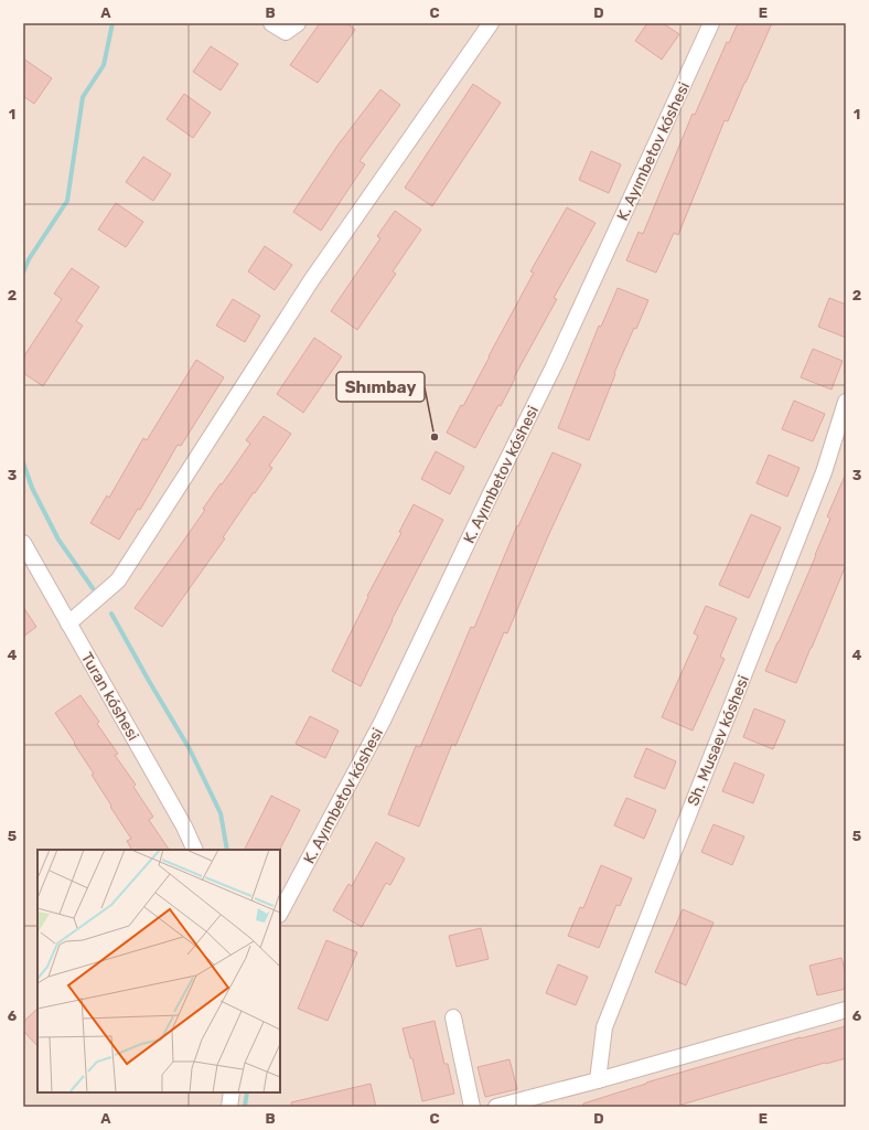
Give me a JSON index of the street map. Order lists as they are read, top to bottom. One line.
{"streets":{"street":["K. Ayımbetov kóshesi","Turan kóshesi","Sh. Musaev kóshesi"]},"places":["Shımbay"],"grid":{"columns":["A","B","C","D","E"],"rows":["1","2","3","4","5","6"]}}
